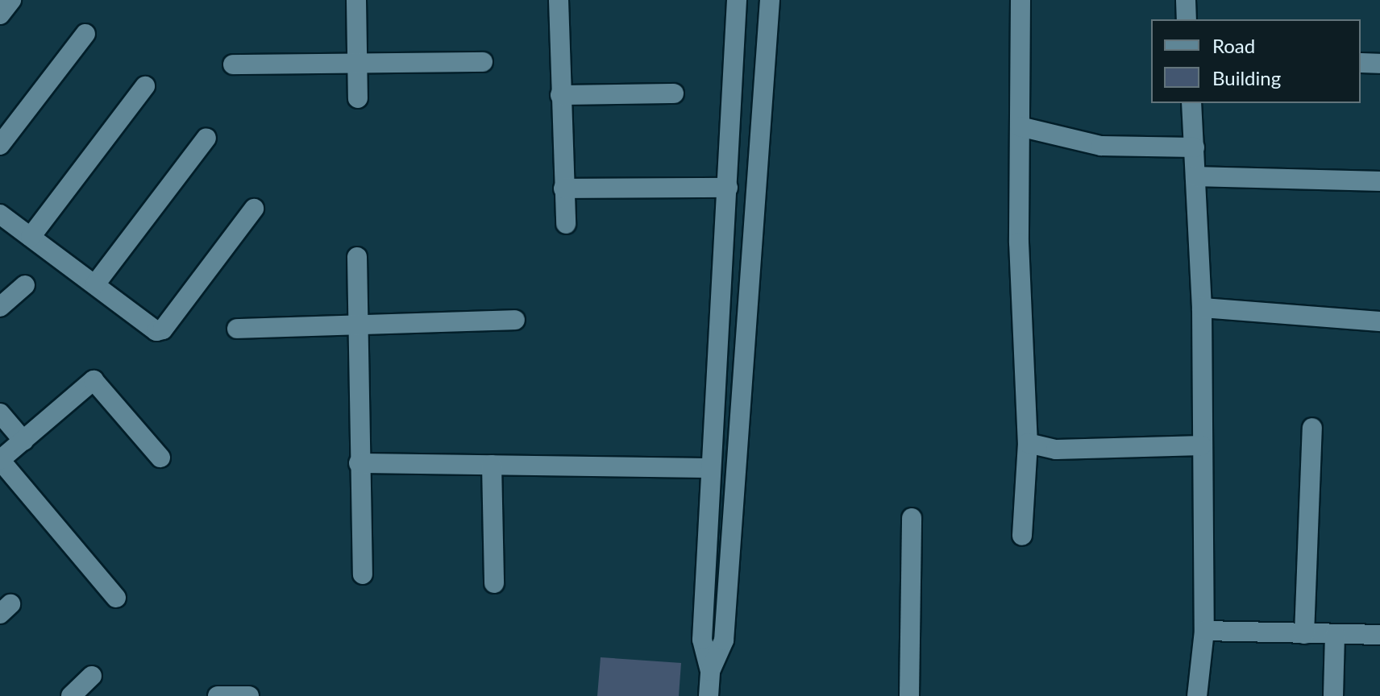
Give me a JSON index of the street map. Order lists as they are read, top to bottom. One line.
{"legend":["Road","Building"]}
